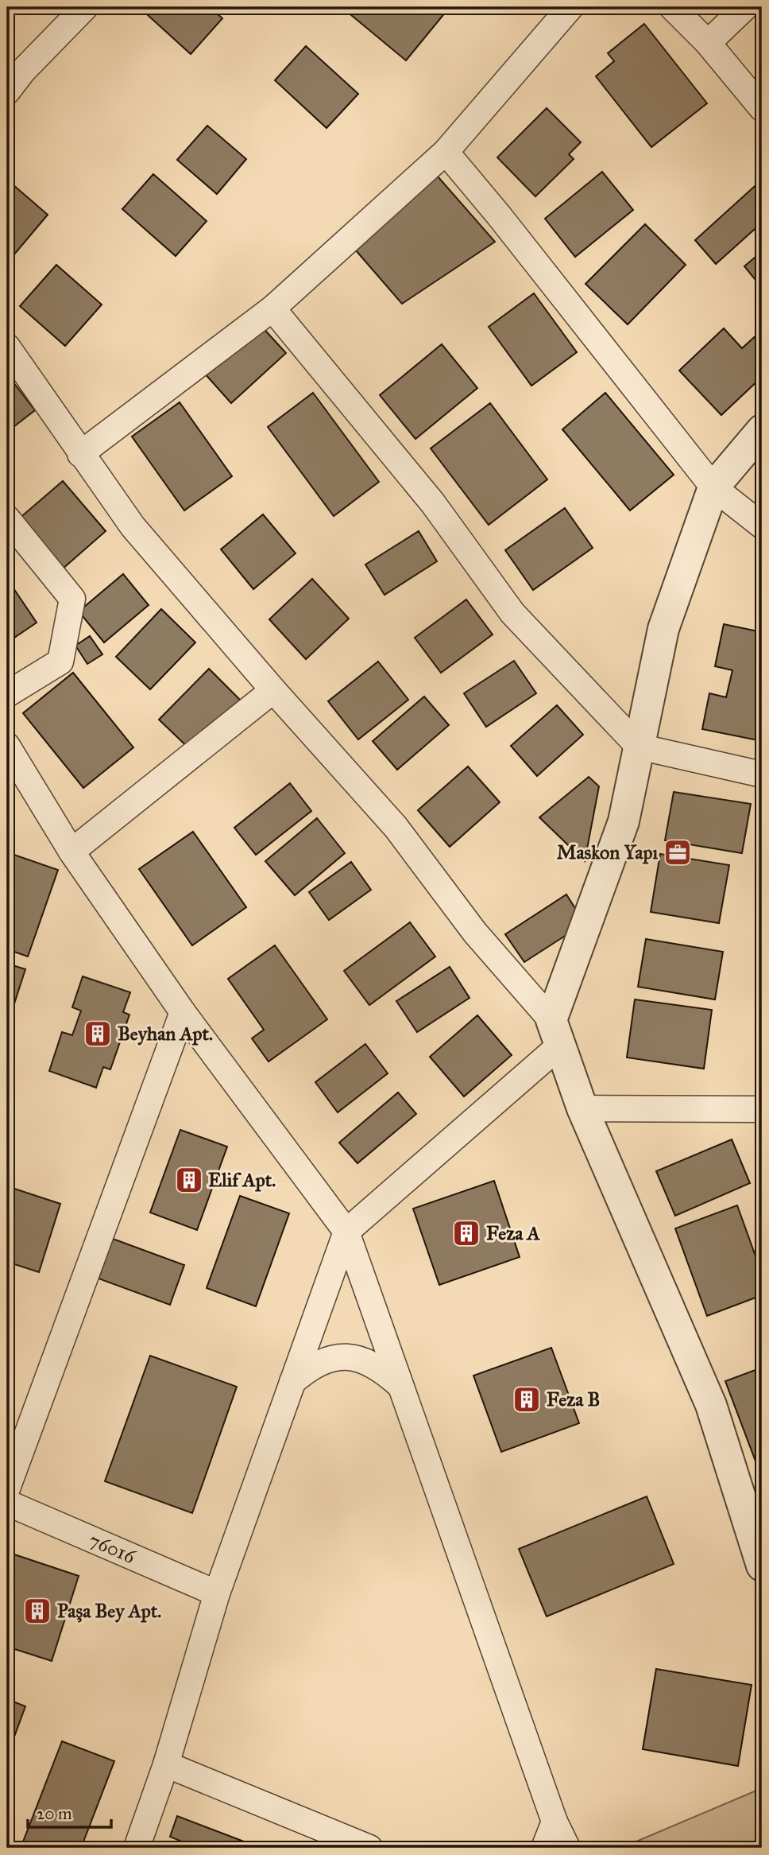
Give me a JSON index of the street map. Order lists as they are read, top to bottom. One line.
{"streets":{"street":["76016"]},"places":{"office":["Maskon Yapı"],"building":["Beyhan Apt.","Elif Apt.","Feza A","Feza B","Paşa Bey Apt."]},"scale_bar":"20 m"}
